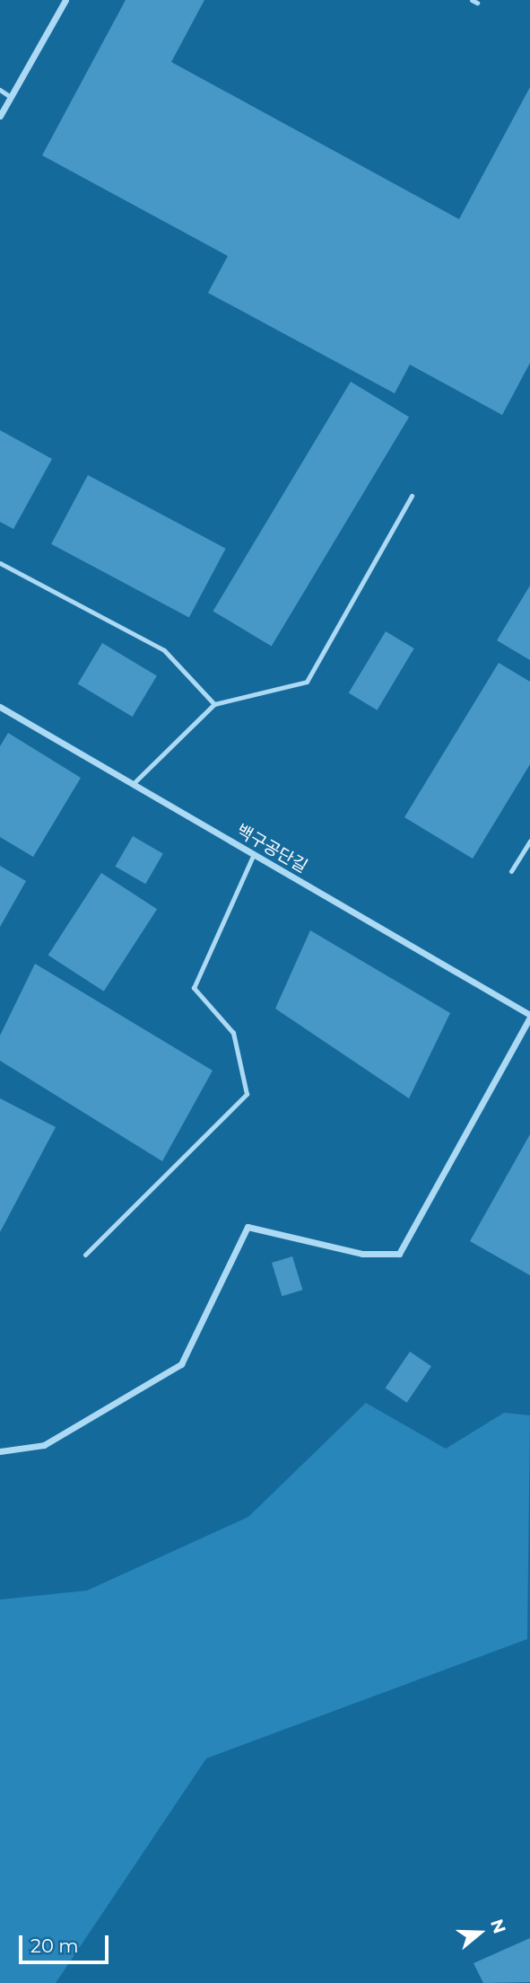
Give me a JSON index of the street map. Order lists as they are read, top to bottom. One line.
{"streets":{"street":["백구공단길"]},"scale_bar":"20 m","north":"right"}
